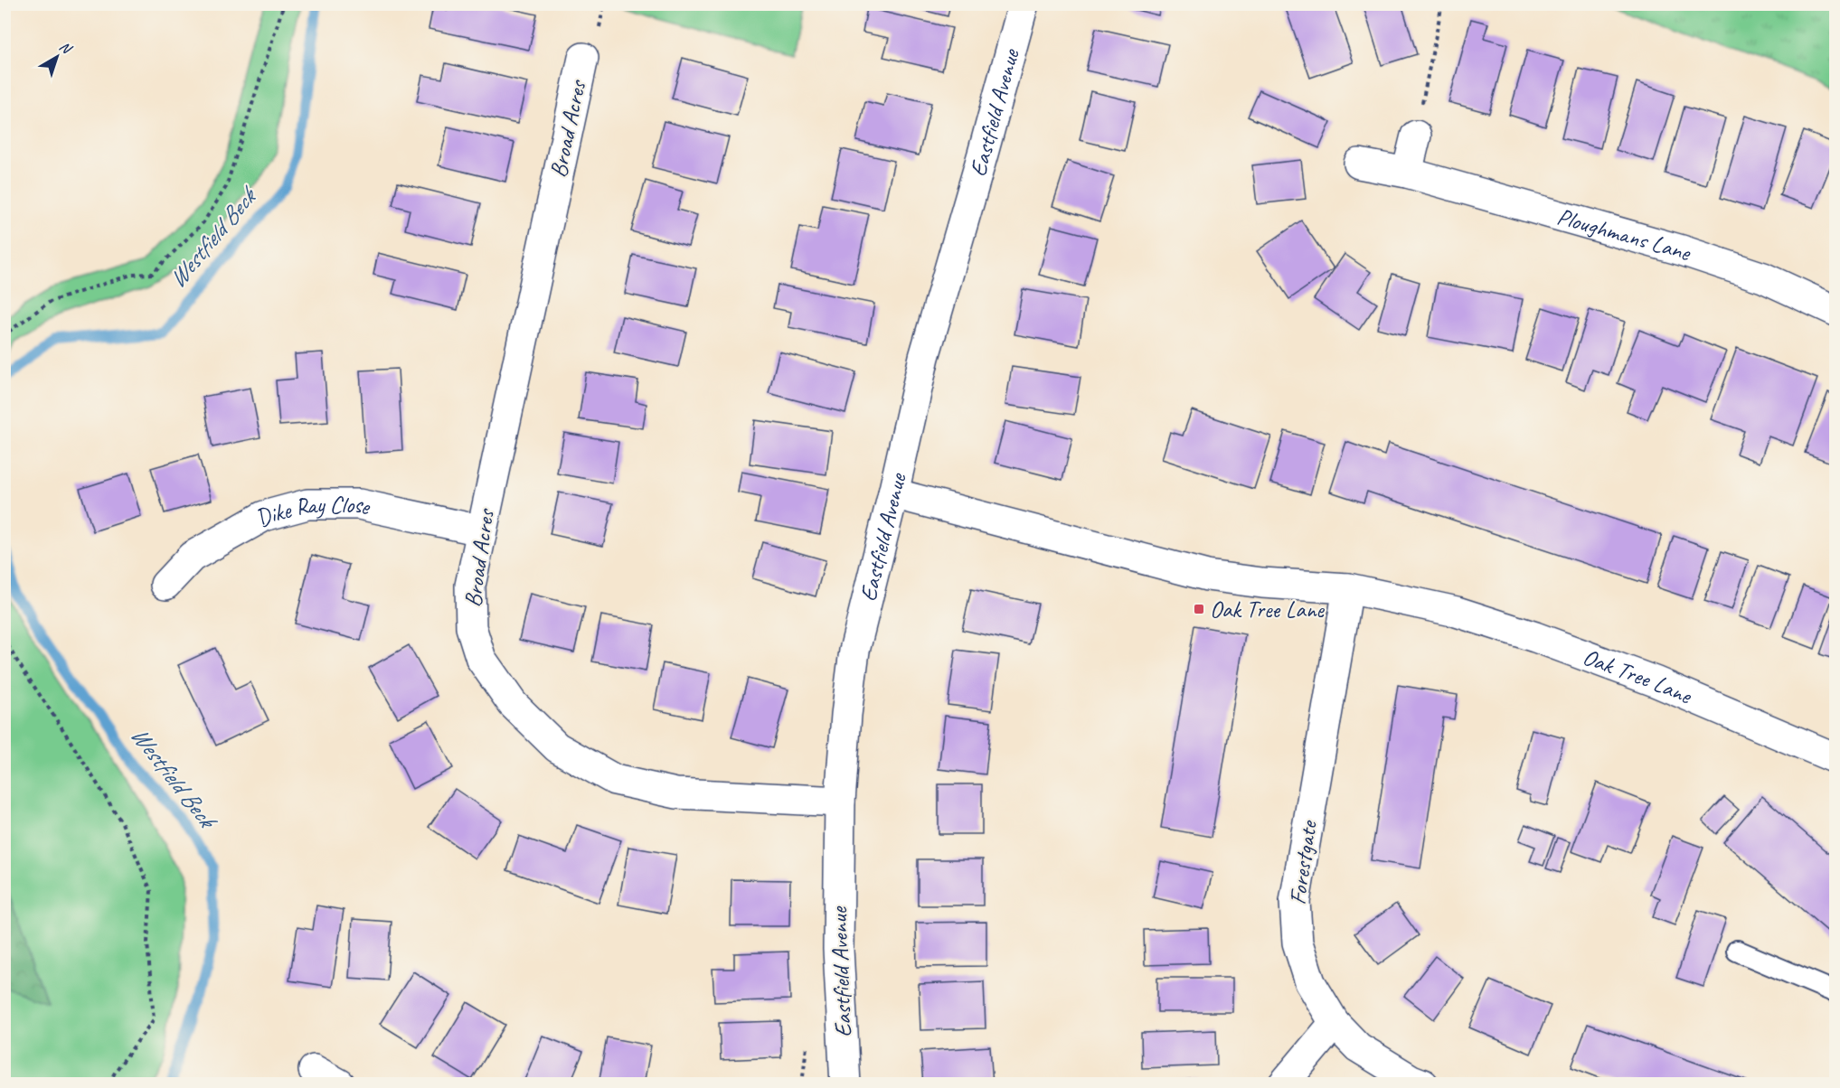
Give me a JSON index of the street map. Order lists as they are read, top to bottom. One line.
{"streets":{"street":["Eastfield Avenue","Broad Acres","Ploughmans Lane","Dike Ray Close","Oak Tree Lane","Forestgate"]},"crossings":[["Eastfield Avenue","Broad Acres"],["Eastfield Avenue","Oak Tree Lane"],["Broad Acres","Dike Ray Close"],["Oak Tree Lane","Forestgate"]],"water":["Westfield Beck"],"places":{"transit":["Oak Tree Lane"]},"north":"top right"}
